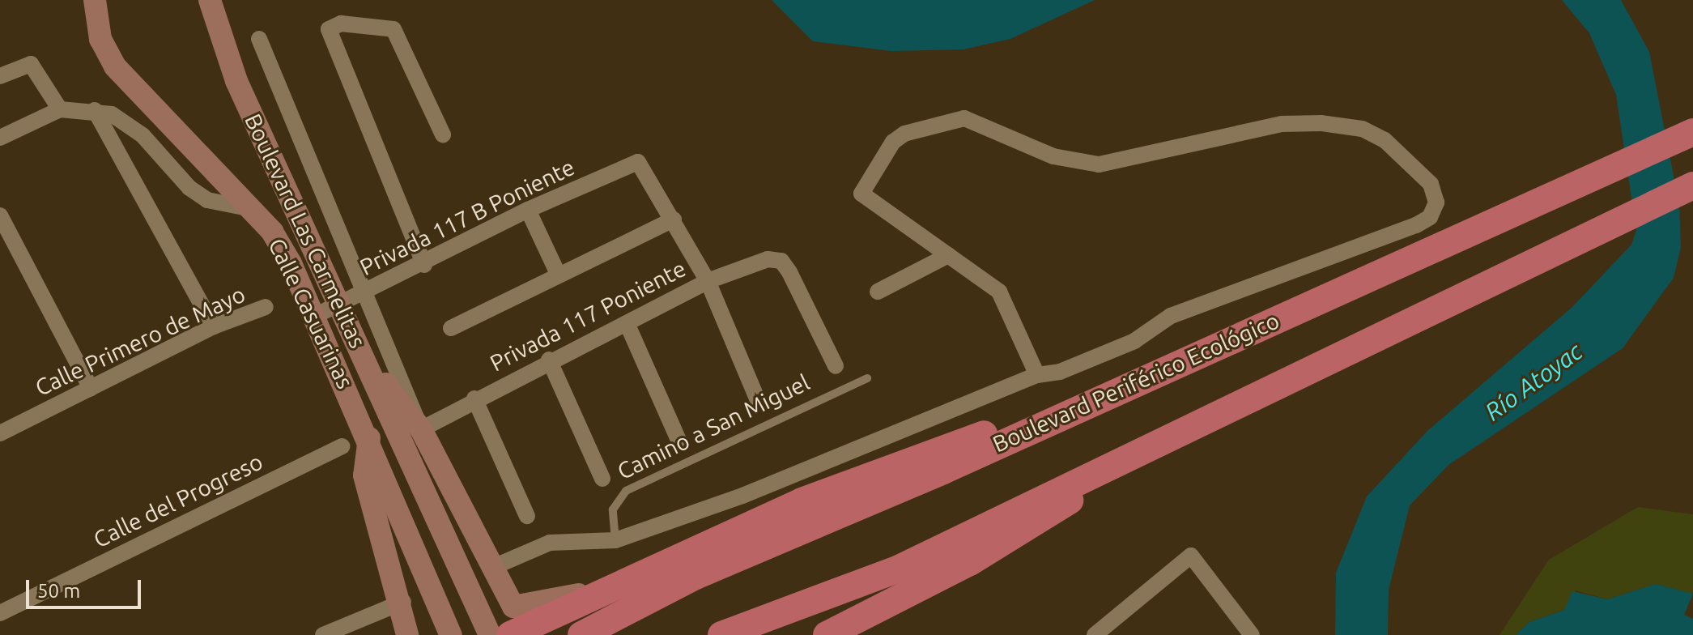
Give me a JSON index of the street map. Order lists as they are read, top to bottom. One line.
{"streets":{"highway":["Boulevard Periférico Ecológico"],"main road":["Boulevard Las Carmelitas","Calle Casuarinas"],"street":["Privada 117 B Poniente","Privada 117 Poniente","Calle Primero de Mayo","Calle del Progreso"],"lane":["Camino a San Miguel"]},"crossings":[["Privada 117 B Poniente","Boulevard Las Carmelitas"],["Privada 117 B Poniente","Calle Casuarinas"]],"water":["Río Atoyac"],"scale_bar":"50 m"}
